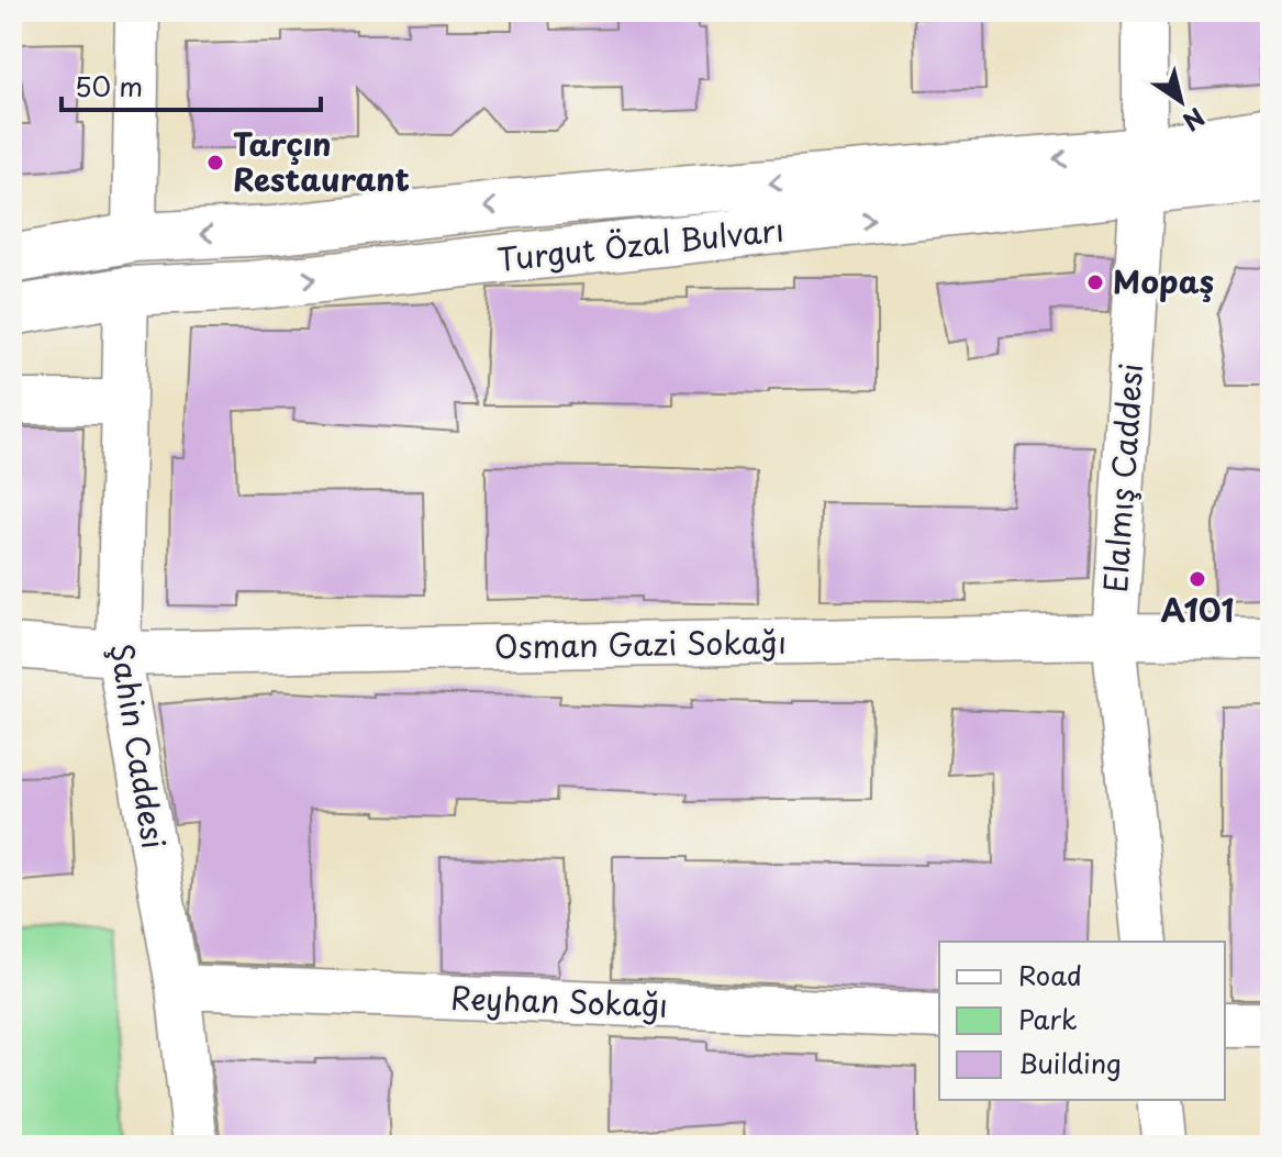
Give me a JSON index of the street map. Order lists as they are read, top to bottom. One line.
{"streets":{"main road":["Turgut Özal Bulvarı"],"street":["Elalmış Caddesi","Osman Gazi Sokağı","Şahin Caddesi","Reyhan Sokağı"]},"crossings":[["Turgut Özal Bulvarı","Elalmış Caddesi"],["Turgut Özal Bulvarı","Şahin Caddesi"],["Elalmış Caddesi","Osman Gazi Sokağı"],["Osman Gazi Sokağı","Şahin Caddesi"],["Şahin Caddesi","Reyhan Sokağı"]],"places":["Tarçın Restaurant","Mopaş","A101"],"legend":["Road","Park","Building"],"scale_bar":"50 m","north":"bottom right"}
